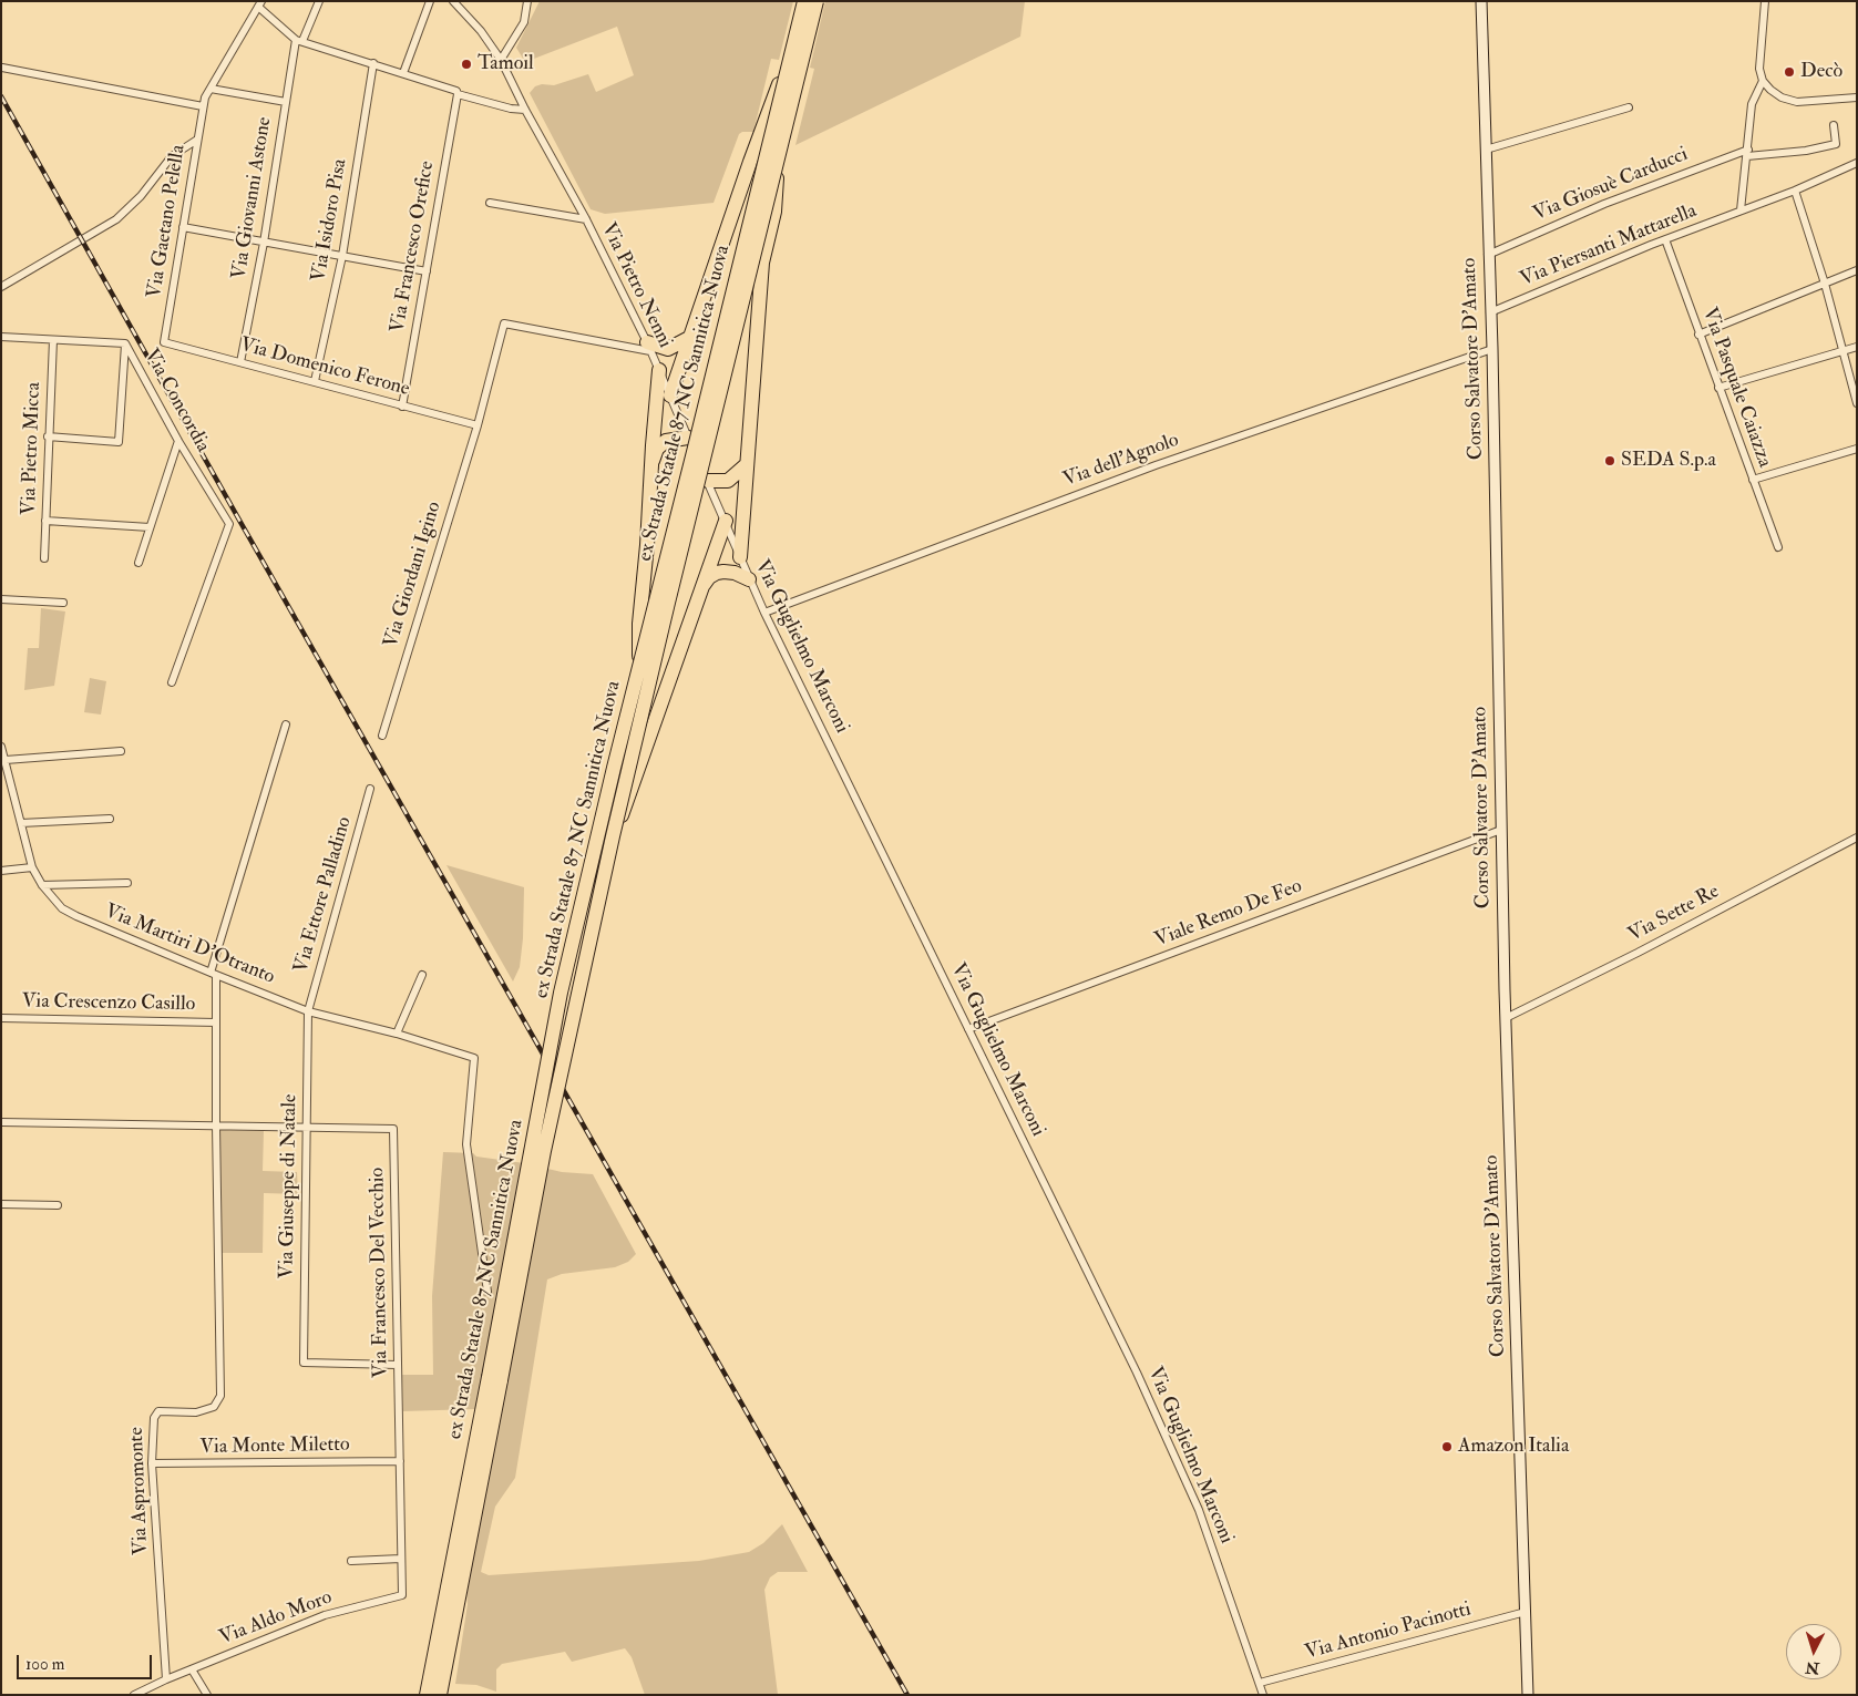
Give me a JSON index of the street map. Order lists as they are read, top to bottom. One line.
{"streets":{"highway":["ex Strada Statale 87 NC Sannitica Nuova"],"street":["Via Giosuè Carducci","Via Giovanni Astone","Via Isidoro Pisa","Via Gaetano Pelella","Via Piersanti Mattarella","Via Francesco Orefice","Via Pietro Nenni","Corso Salvatore D'Amato","Via Domenico Ferone","Via Pasquale Caiazza","Via Concordia","Via Pietro Micca","Via dell'Agnolo","Via Giordani Igino","Via Guglielmo Marconi","Via Ettore Palladino","Viale Remo De Feo","Via Sette Re","Via Martiri D'Otranto","Via Crescenzo Casillo","Via Giuseppe di Natale","Via Francesco Del Vecchio","Via Monte Miletto","Via Aspromonte","Via Aldo Moro","Via Antonio Pacinotti"]},"crossings":[["Via Giosuè Carducci","Corso Salvatore D'Amato"],["Via Giovanni Astone","Via Domenico Ferone"],["Via Isidoro Pisa","Via Domenico Ferone"],["Via Gaetano Pelella","Via Domenico Ferone"],["Via Piersanti Mattarella","Corso Salvatore D'Amato"],["Via Piersanti Mattarella","Via Pasquale Caiazza"],["Via Francesco Orefice","Via Domenico Ferone"],["Via Pietro Nenni","Via Giordani Igino"],["Via Pietro Nenni","Via Guglielmo Marconi"],["Corso Salvatore D'Amato","Via dell'Agnolo"],["Corso Salvatore D'Amato","Viale Remo De Feo"],["Corso Salvatore D'Amato","Via Sette Re"],["Corso Salvatore D'Amato","Via Antonio Pacinotti"],["Via Domenico Ferone","Via Giordani Igino"],["Via Concordia","Via Pietro Micca"],["Via dell'Agnolo","Via Guglielmo Marconi"],["Via Guglielmo Marconi","Viale Remo De Feo"],["Via Guglielmo Marconi","Via Antonio Pacinotti"],["Via Ettore Palladino","Via Martiri D'Otranto"],["Via Ettore Palladino","Via Giuseppe di Natale"],["Via Martiri D'Otranto","Via Giuseppe di Natale"],["Via Giuseppe di Natale","Via Francesco Del Vecchio"],["Via Francesco Del Vecchio","Via Monte Miletto"],["Via Francesco Del Vecchio","Via Aspromonte"],["Via Francesco Del Vecchio","Via Aldo Moro"],["Via Monte Miletto","Via Aspromonte"],["Via Aspromonte","Via Aldo Moro"]],"places":["Tamoil","Decò","SEDA S.p.a","Amazon Italia"],"scale_bar":"100 m","north":"bottom"}
